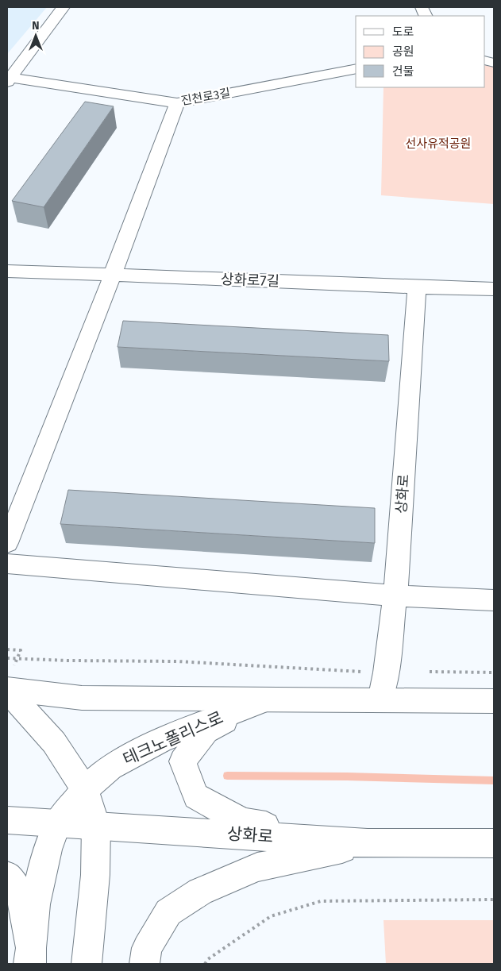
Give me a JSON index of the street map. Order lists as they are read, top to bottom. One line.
{"streets":{"main road":["진천로3길","상화로7길","상화로","테크노폴리스로"]},"crossings":[["상화로7길","상화로"],["상화로","테크노폴리스로"]],"parks":["선사유적공원"],"legend":["도로","공원","건물"],"north":"top"}
